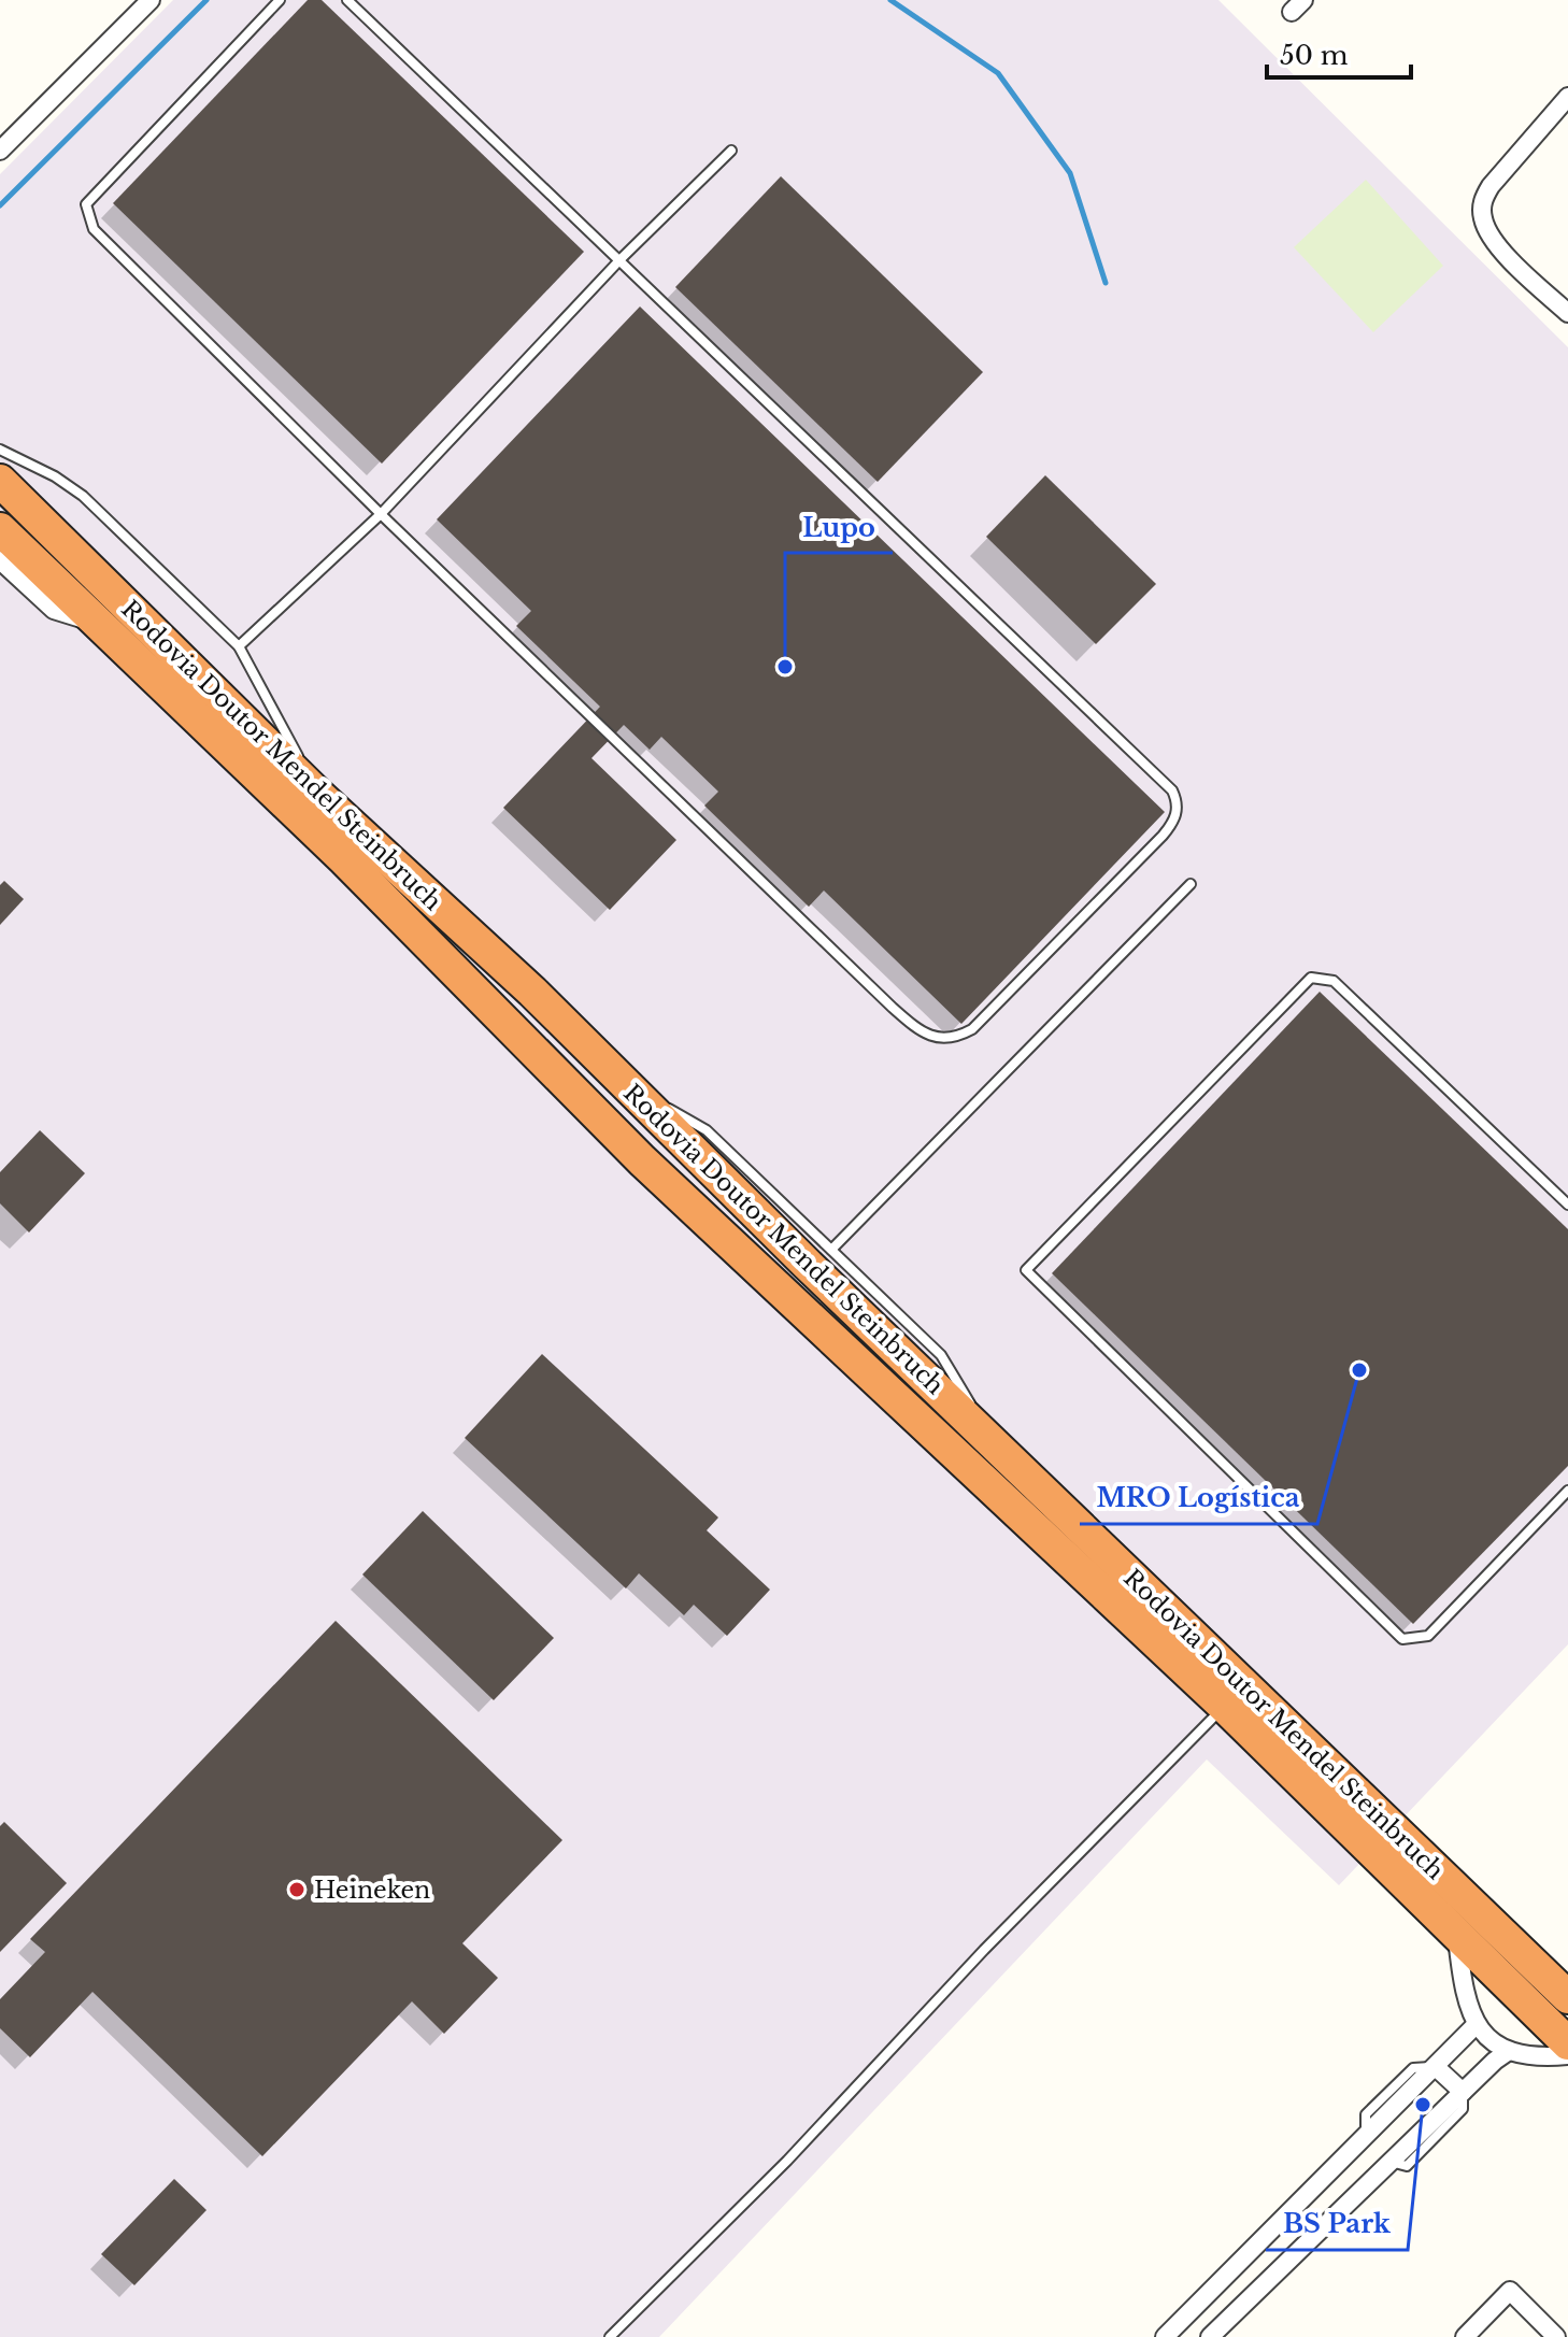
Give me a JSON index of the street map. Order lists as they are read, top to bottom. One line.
{"streets":{"highway":["Rodovia Doutor Mendel Steinbruch"]},"places":["Lupo","MRO Logística","Heineken","BS Park"],"scale_bar":"50 m"}
